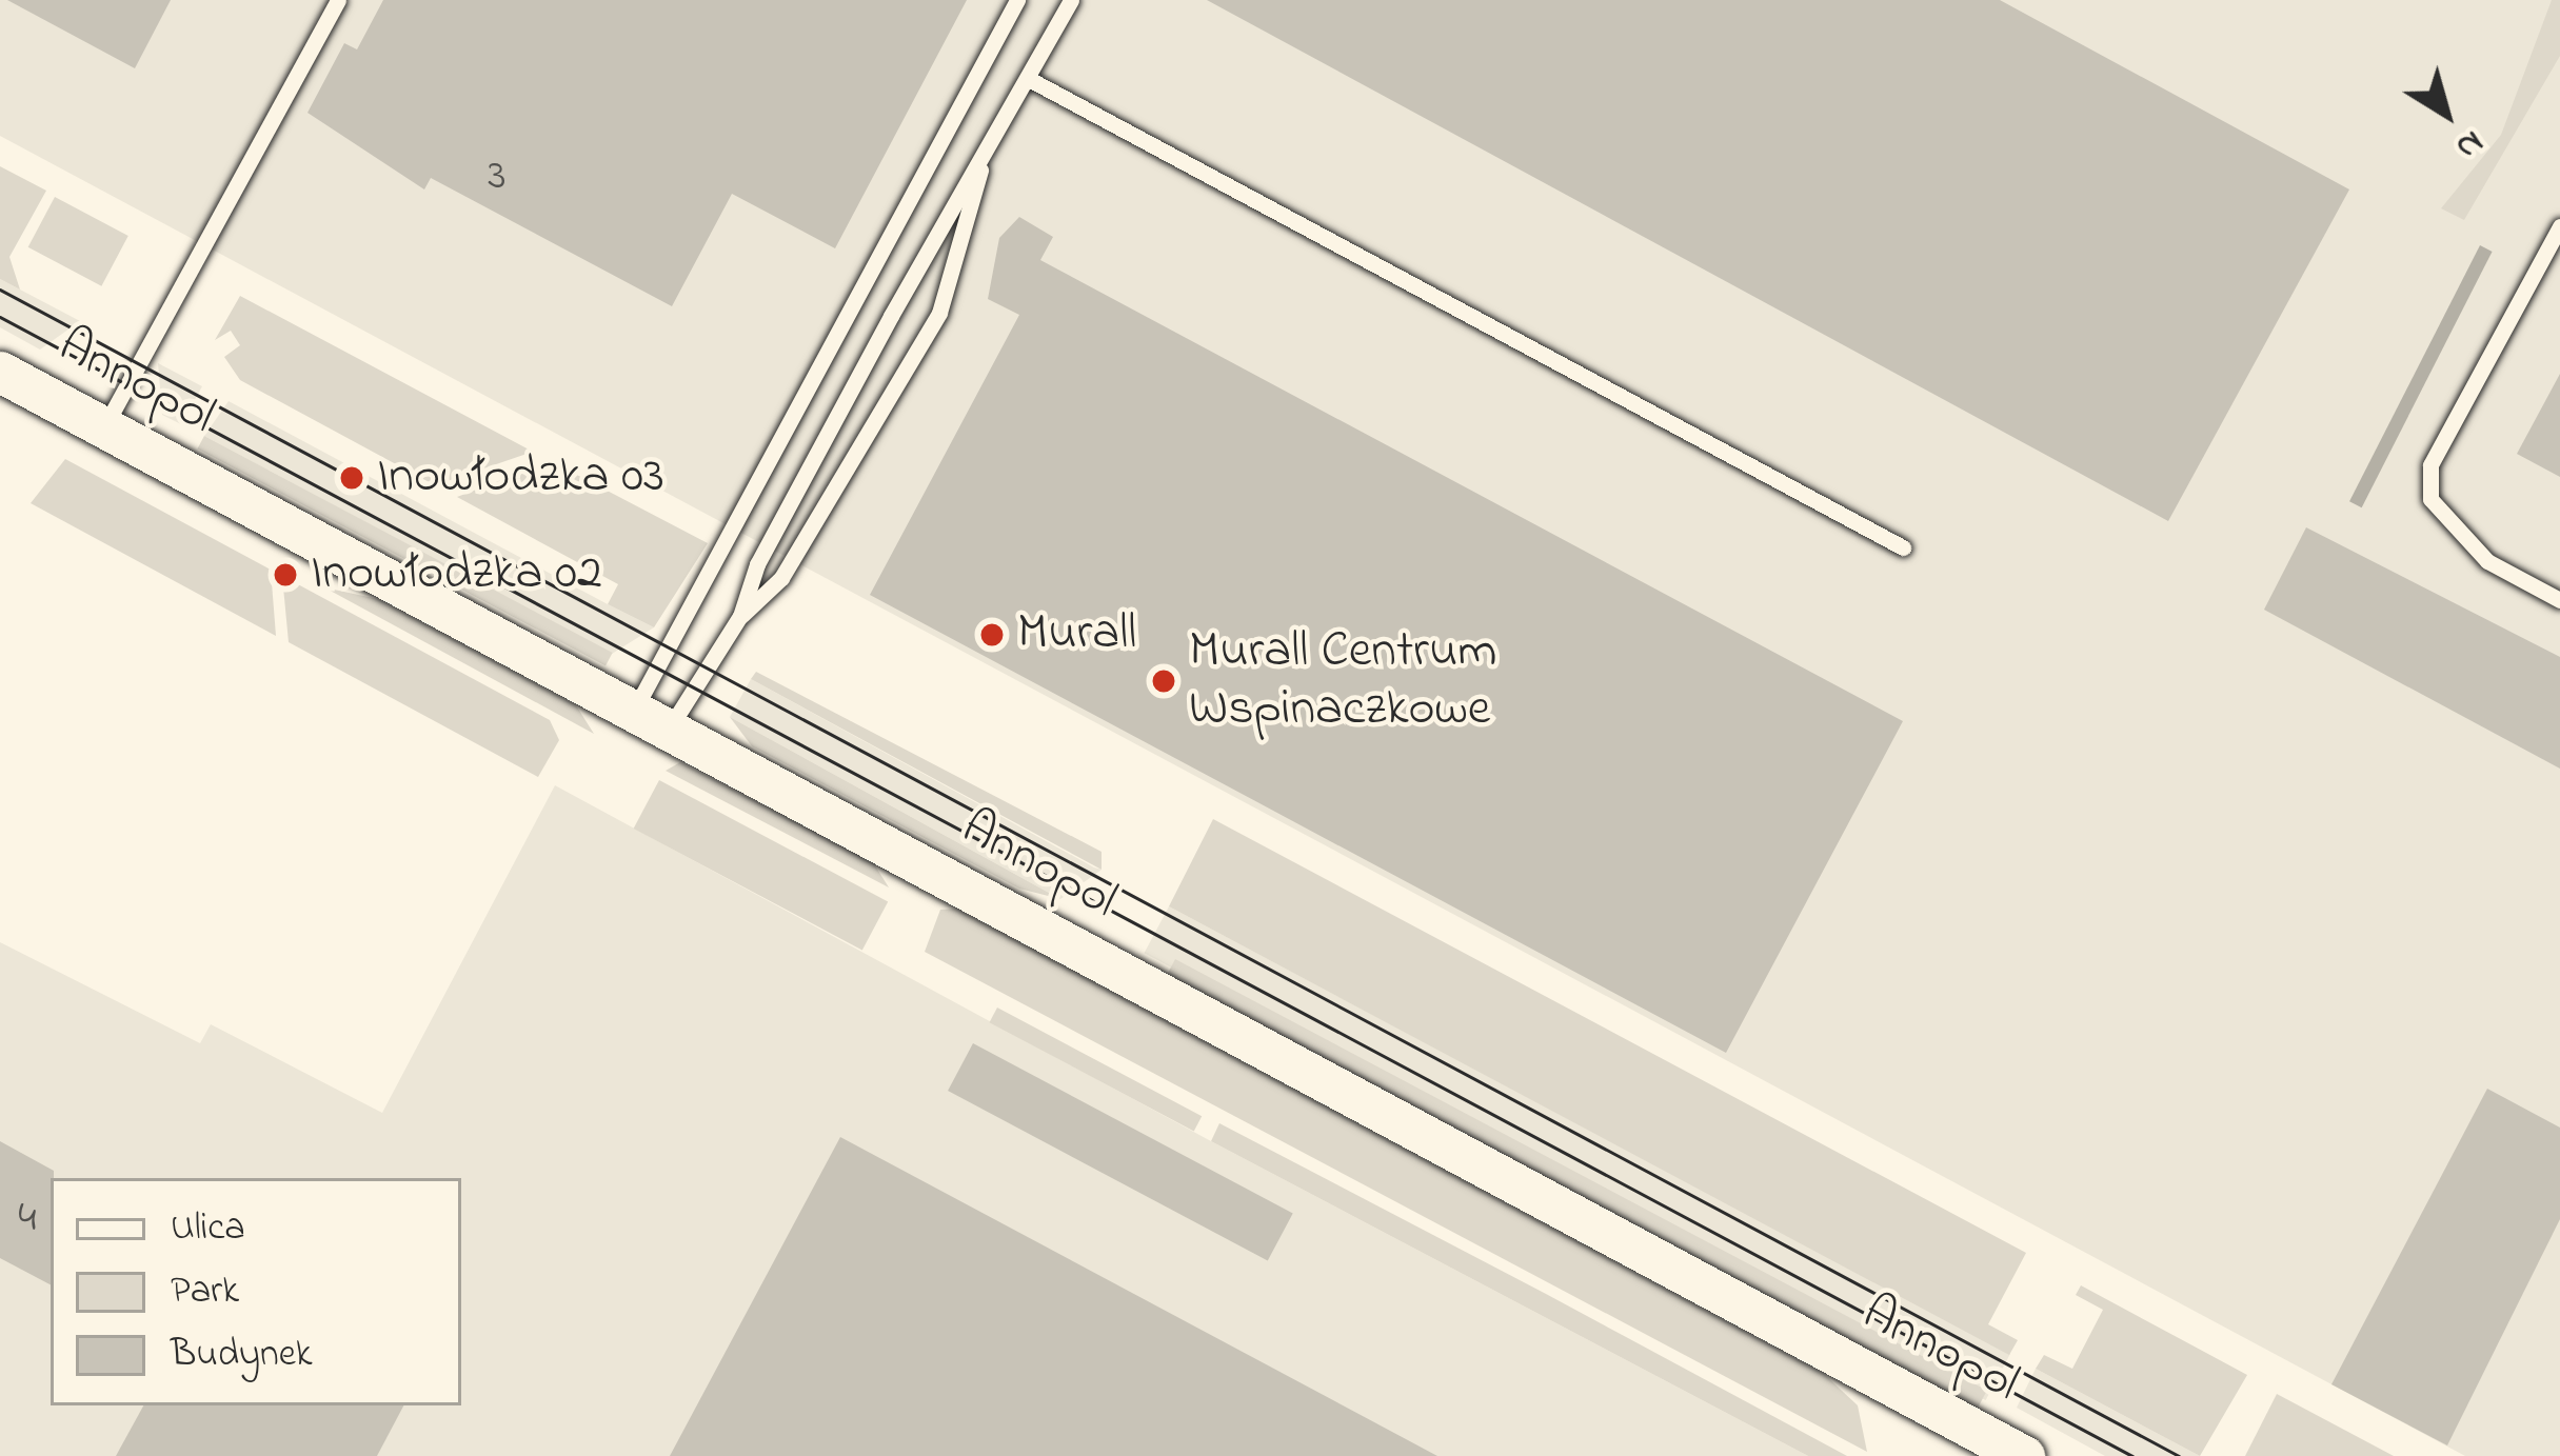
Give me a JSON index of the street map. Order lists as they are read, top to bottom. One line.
{"streets":{"street":["Annopol"]},"places":["Inowłodzka 03","Inowłodzka 02","Murall","Murall Centrum Wspinaczkowe"],"house_numbers":["3","4"],"legend":["Ulica","Park","Budynek"],"north":"bottom right"}
